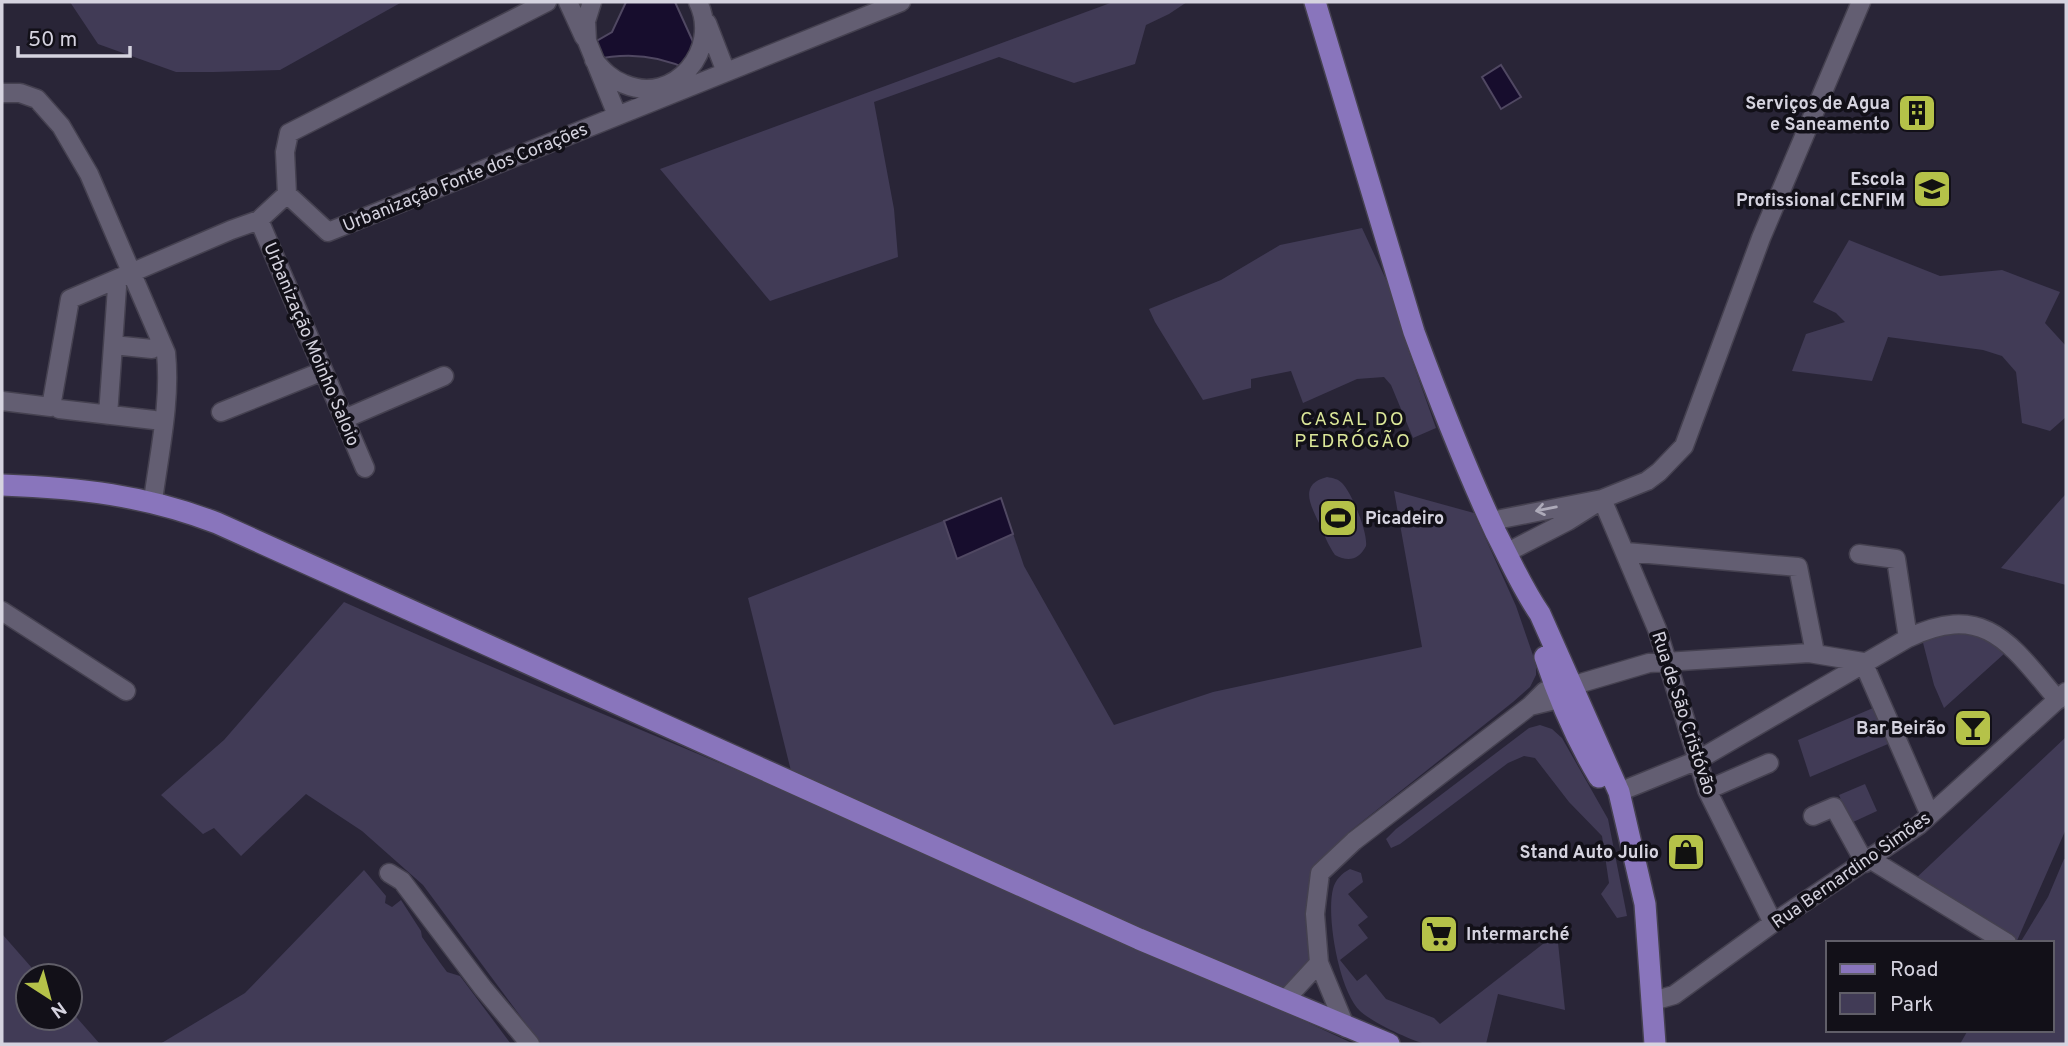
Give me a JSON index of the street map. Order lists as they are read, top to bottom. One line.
{"streets":{"street":["Urbanização Fonte dos Corações","Urbanização Moinho Saloio","Rua de São Cristóvão","Rua Bernardino Simões"]},"crossings":[["Urbanização Fonte dos Corações","Urbanização Moinho Saloio"],["Rua de São Cristóvão","Rua Bernardino Simões"]],"districts":["CASAL DO PEDRÓGÃO"],"places":{"building":["Serviços de Agua e Saneamento"],"school or university":["Escola Profissional CENFIM"],"sports":["Picadeiro"],"bar":["Bar Beirão"],"shop":["Stand Auto Julio"],"supermarket":["Intermarché"]},"legend":["Road","Park"],"scale_bar":"50 m","north":"bottom right"}
